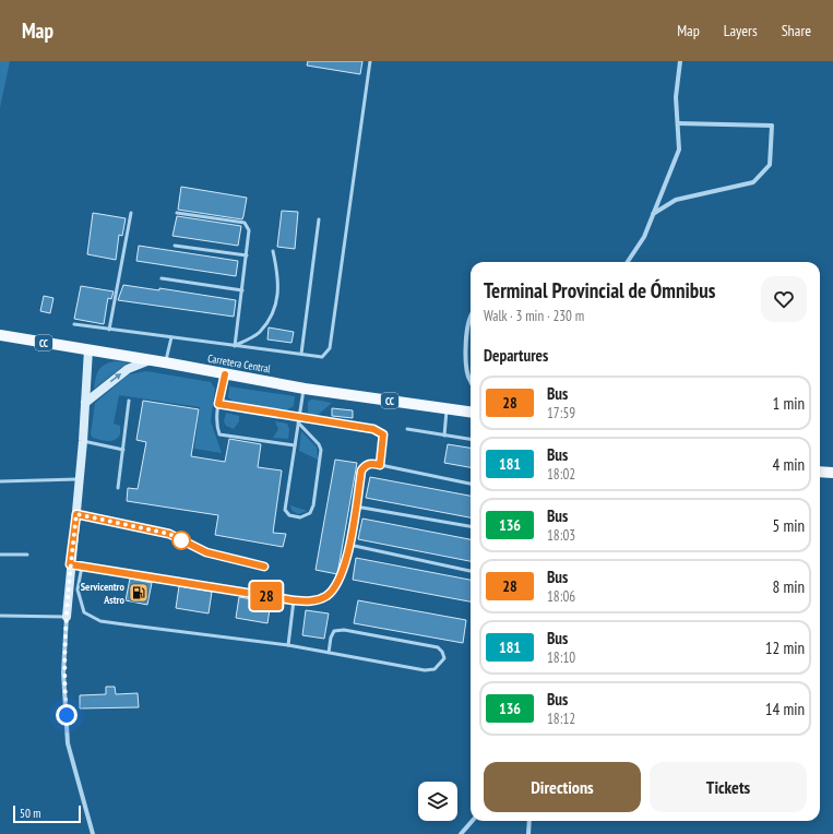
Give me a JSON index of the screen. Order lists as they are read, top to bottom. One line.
{"streets":{"main road":["CC","Carretera Central"]},"places":{"fuel station":["Servicentro Astro"]},"lines":["bus line 28"],"scale_bar":"50 m","page":{"header":"Map","nav":["Map","Layers","Share"],"on_map":"28","heading":[["Terminal Provincial de Ómnibus","Walk · 3 min · 230 m"],"Departures"],"list":[{"mark":"28","name":"Bus","note":"17:59","value":"1 min"},{"mark":"181","name":"Bus","note":"18:02","value":"4 min"},{"mark":"136","name":"Bus","note":"18:03","value":"5 min"},{"mark":"28","name":"Bus","note":"18:06","value":"8 min"},{"mark":"181","name":"Bus","note":"18:10","value":"12 min"},{"mark":"136","name":"Bus","note":"18:12","value":"14 min"}],"buttons":["Directions","Tickets"],"scale":"50 m"}}
